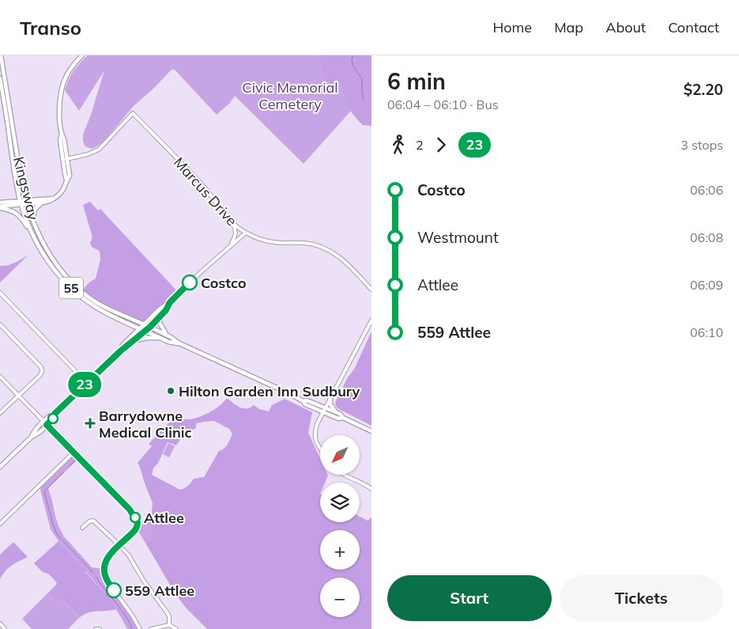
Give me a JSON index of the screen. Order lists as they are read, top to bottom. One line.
{"streets":{"main road":["Kingsway","55"],"street":["Marcus Drive"]},"parks":["Civic Memorial Cemetery"],"places":{"other":["Costco","Hilton Garden Inn Sudbury","Attlee","559 Attlee"],"health":["Barrydowne Medical Clinic"]},"lines":["bus line 23"],"north":"bottom left","page":{"header":"Transo","nav":["Home","Map","About","Contact"],"on_map":"23","heading":["6 min","06:04 – 06:10 · Bus","$2.20"],"legs":["2","23","3 stops"],"list":[{"name":"Costco","value":"06:06"},{"name":"Westmount","value":"06:08"},{"name":"Attlee","value":"06:09"},{"name":"559 Attlee","value":"06:10"}],"map_buttons":["+","−"],"buttons":["Start","Tickets"]}}
